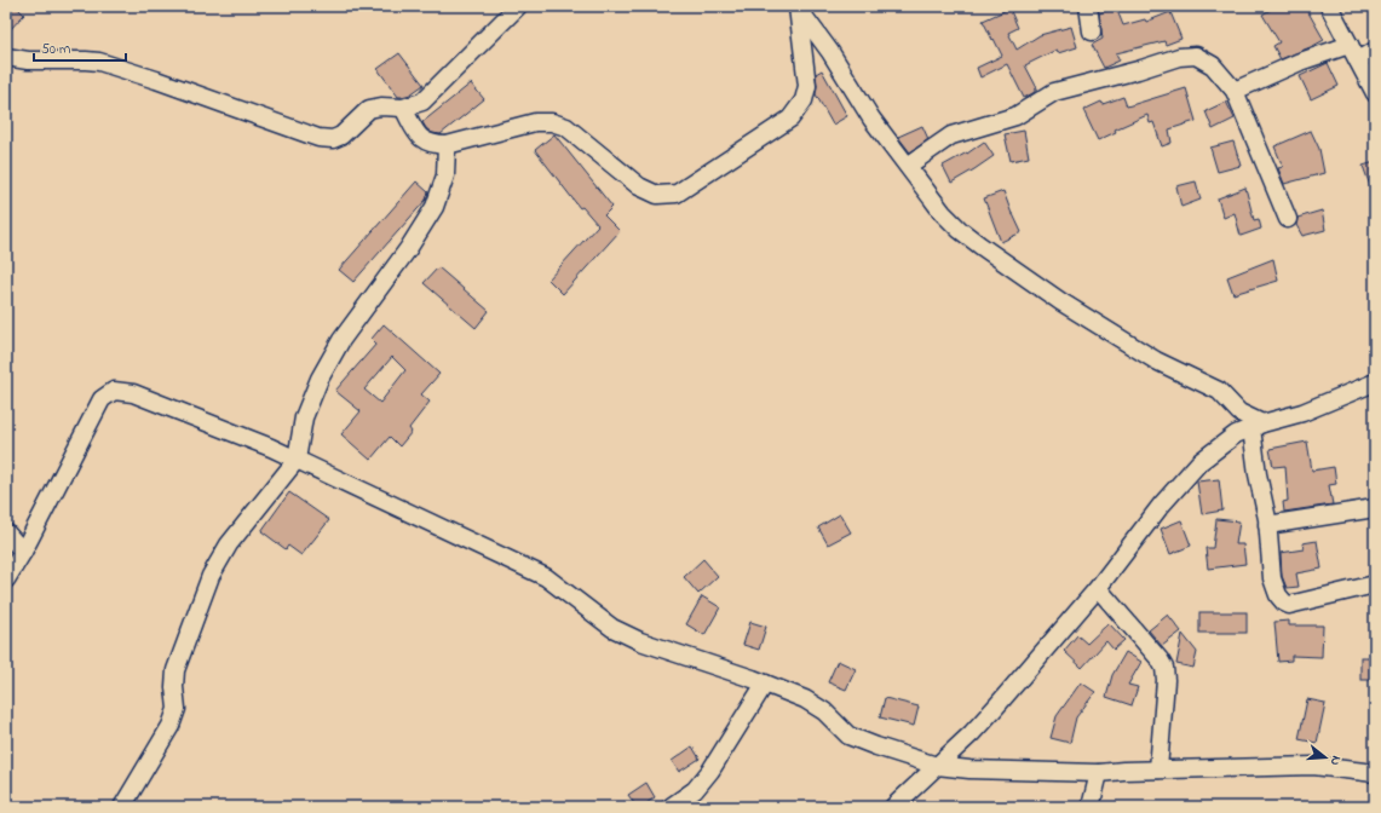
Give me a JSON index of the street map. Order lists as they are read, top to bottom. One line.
{"scale_bar":"50 m","north":"right"}
